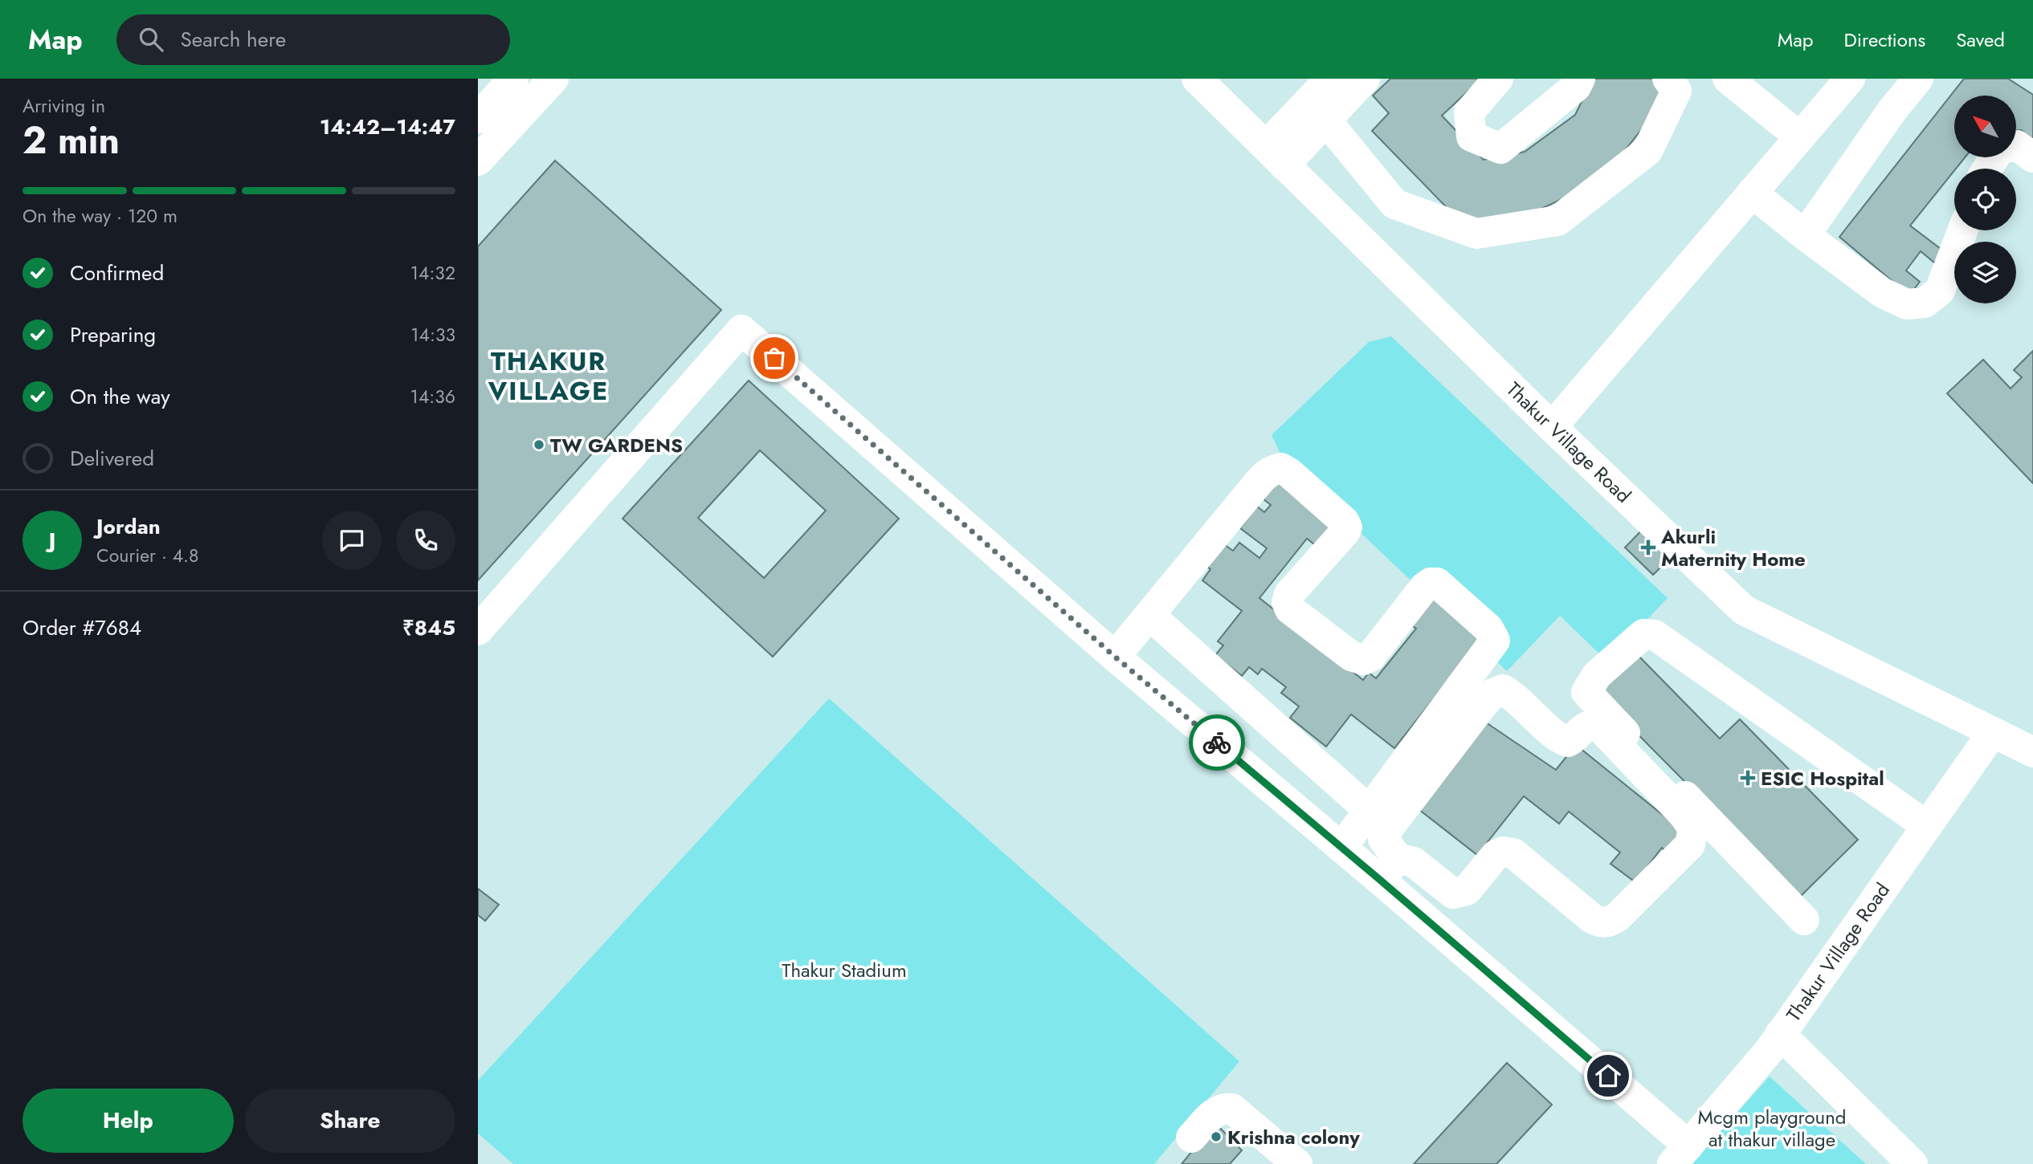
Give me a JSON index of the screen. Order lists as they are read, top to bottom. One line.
{"streets":{"street":["Thakur Village Road"]},"districts":["THAKUR VILLAGE"],"parks":["Thakur Stadium","Mcgm playground at thakur village"],"places":{"other":["TW GARDENS","Krishna colony"],"health":["Akurli Maternity Home","ESIC Hospital"]},"north":"top left","page":{"header":"Map","search":"Search here","nav":["Map","Directions","Saved"],"heading":["2 min","Arriving in","14:42–14:47"],"panel":["Jordan","Courier · 4.8","Order #7684","₹845"],"bar":"On the way · 120 m","list":[["Confirmed","14:32"],["Preparing","14:33"],["On the way","14:36"],"Delivered"],"round":"J","buttons":["Help","Share"]}}
